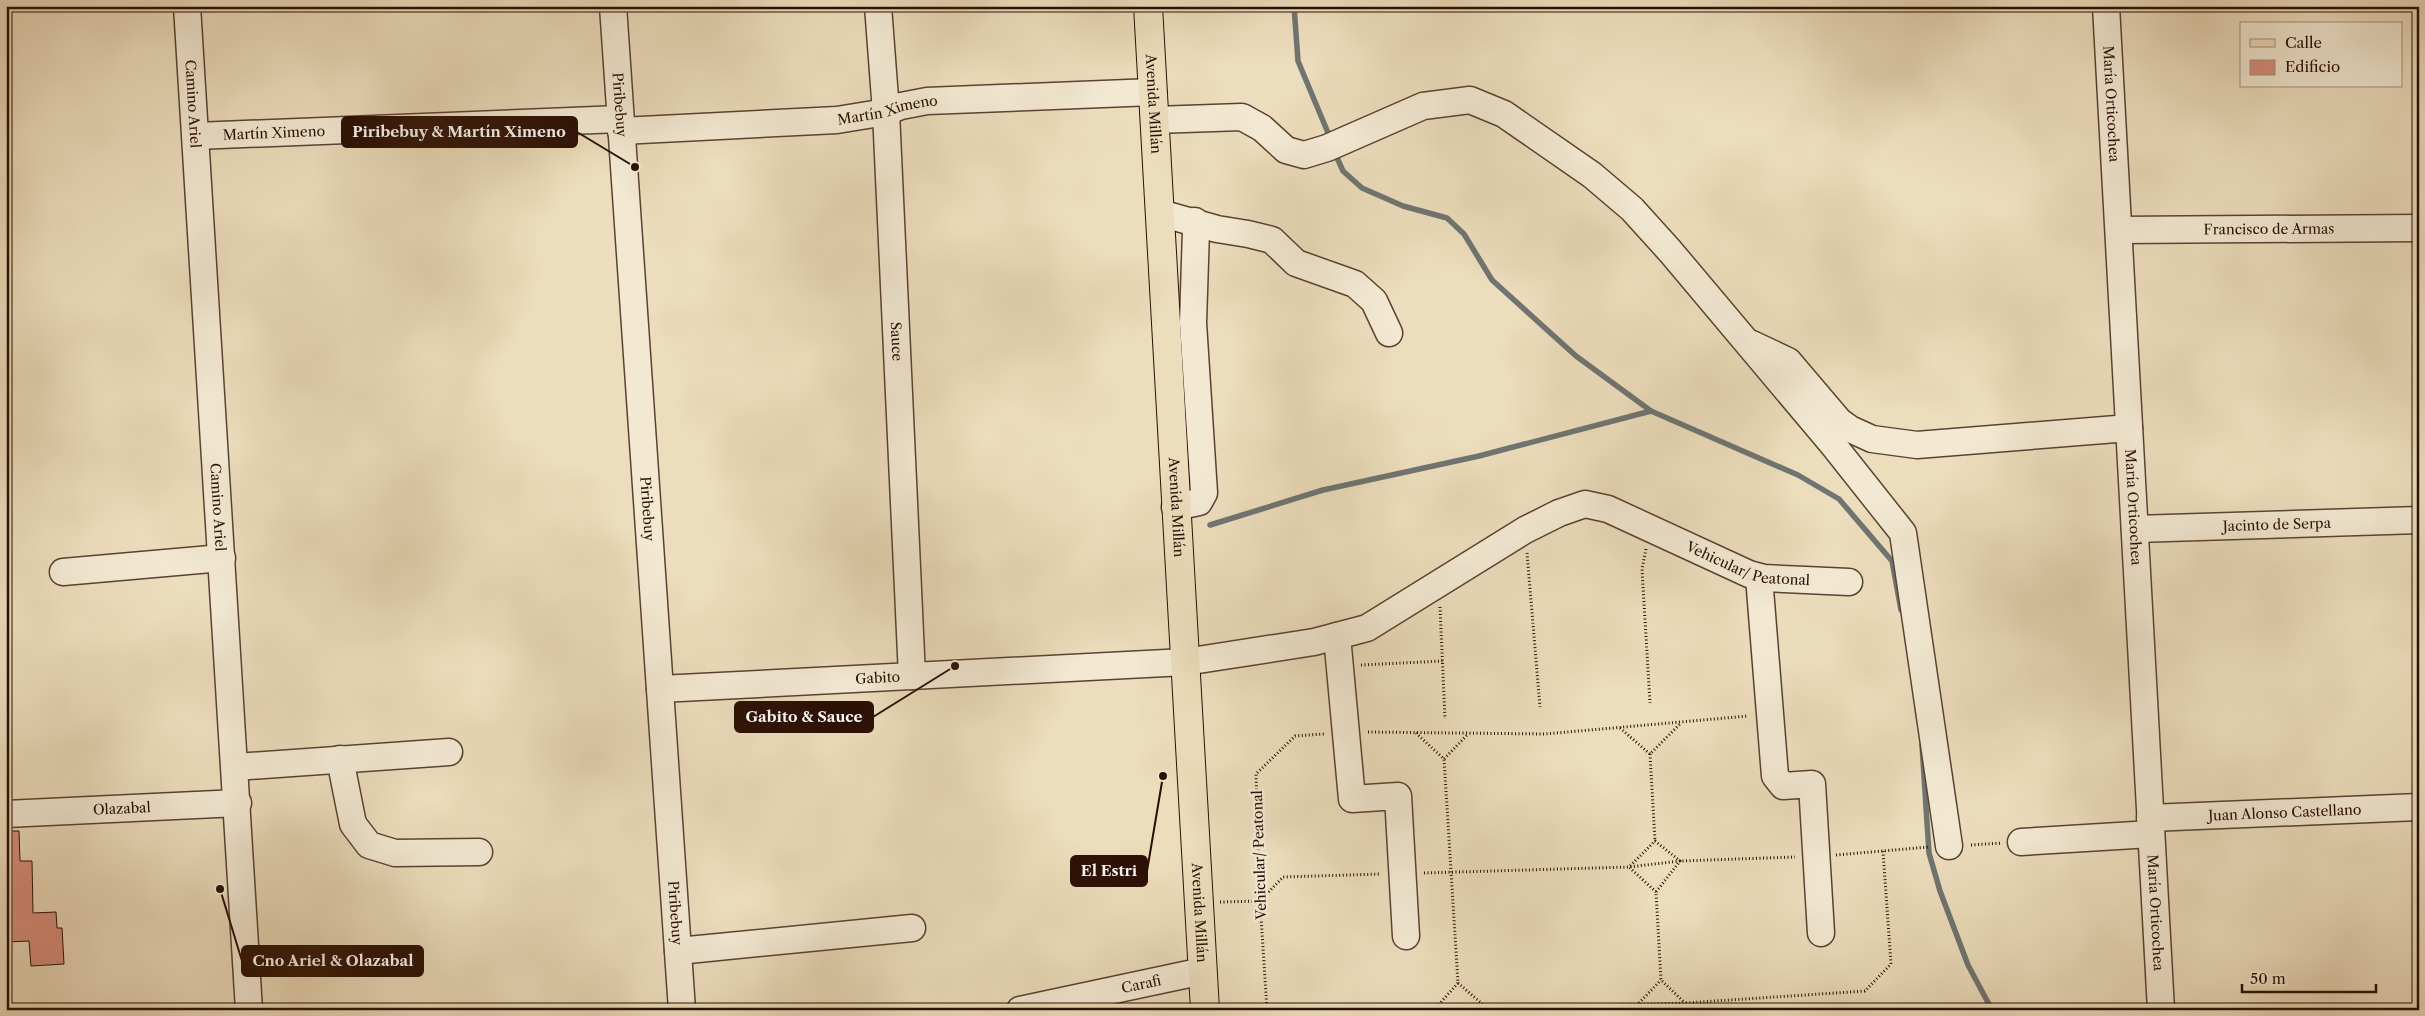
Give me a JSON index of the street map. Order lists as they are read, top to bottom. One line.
{"streets":{"main road":["Avenida Millán"],"street":["Camino Ariel","Piribebuy","María Orticochea","Martín Ximeno","Francisco de Armas","Sauce","Jacinto de Serpa","Vehicular/ Peatonal","Gabito","Olazabal","Juan Alonso Castellano","Carafi"]},"crossings":[["Camino Ariel","Martín Ximeno"],["Camino Ariel","Olazabal"],["Piribebuy","Martín Ximeno"],["Piribebuy","Gabito"],["Avenida Millán","Martín Ximeno"],["Avenida Millán","Vehicular/ Peatonal"],["Avenida Millán","Gabito"],["Avenida Millán","Carafi"],["María Orticochea","Francisco de Armas"],["María Orticochea","Jacinto de Serpa"],["María Orticochea","Juan Alonso Castellano"],["Martín Ximeno","Sauce"],["Sauce","Gabito"],["Vehicular/ Peatonal","Gabito"]],"places":["Piribebuy & Martín Ximeno","Gabito & Sauce","El Estri","Cno Ariel & Olazabal"],"legend":["Calle","Edificio"],"scale_bar":"50 m"}
